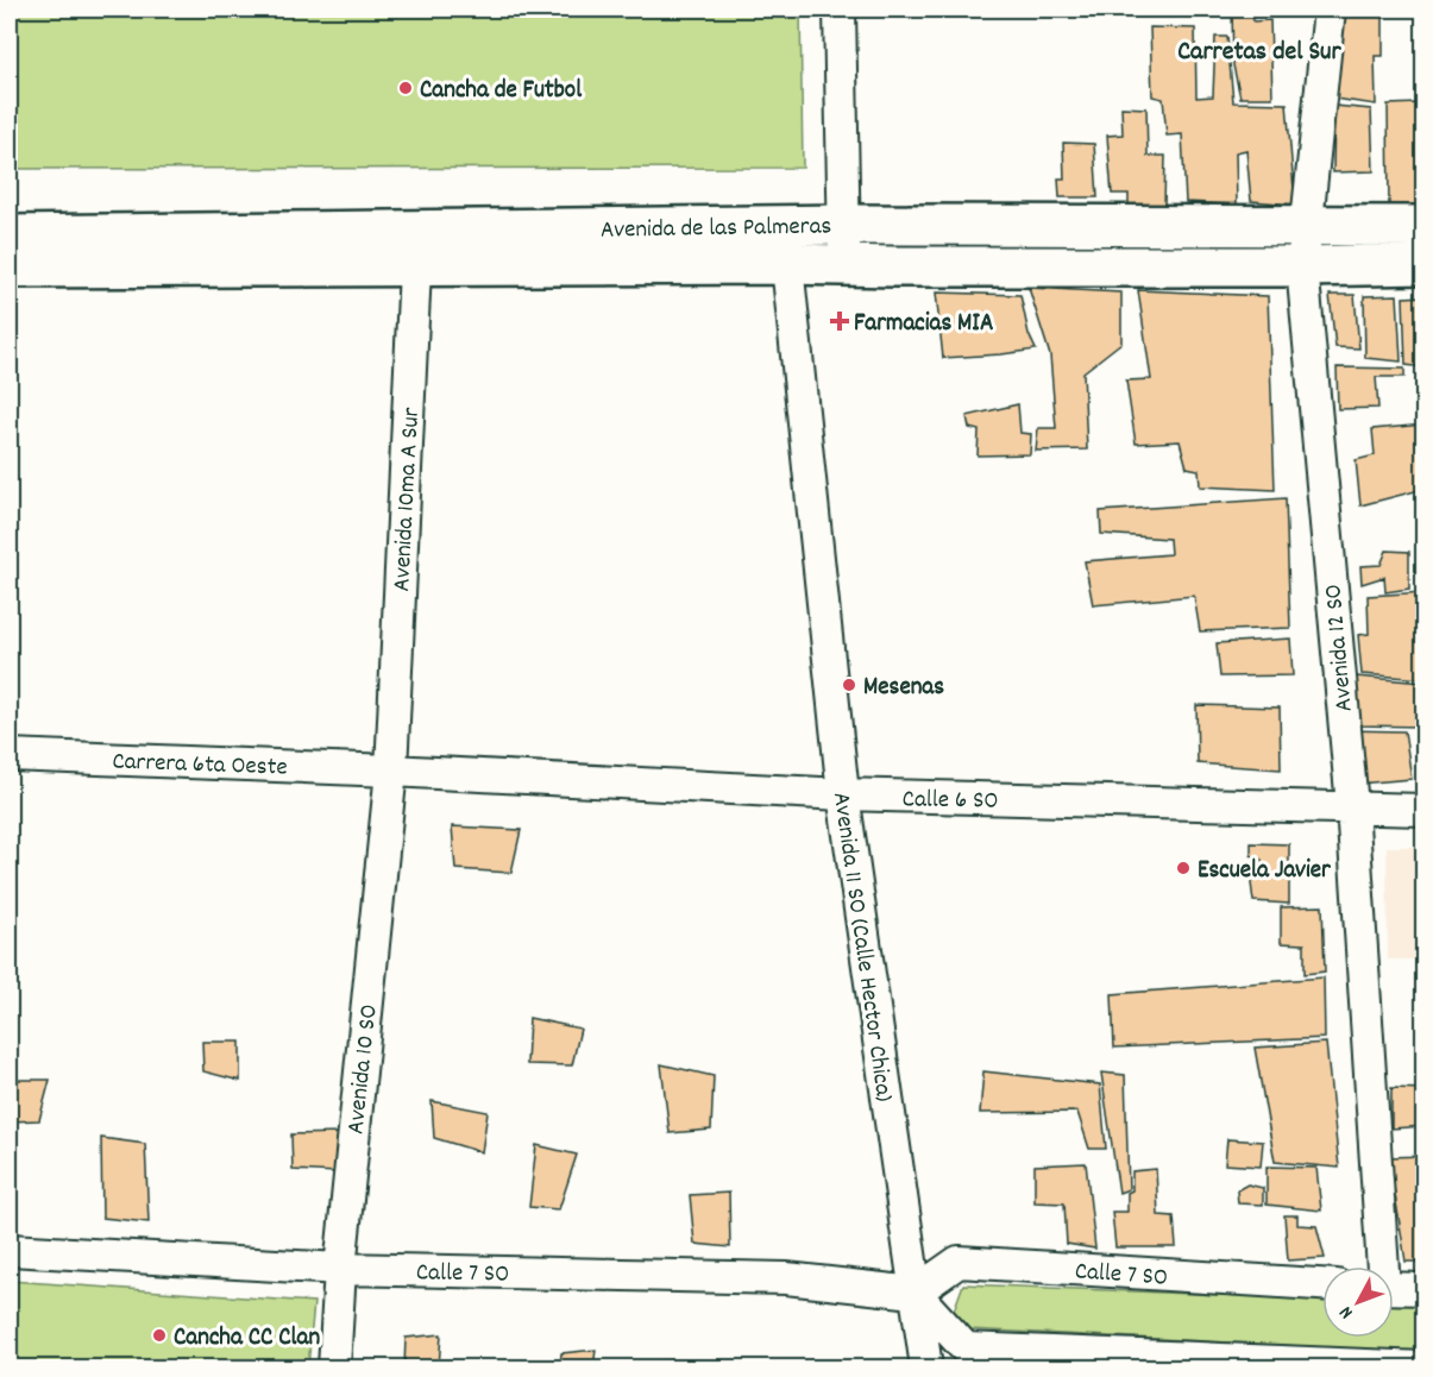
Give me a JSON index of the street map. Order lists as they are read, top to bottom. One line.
{"streets":{"street":["Avenida de las Palmeras","Avenida 10ma A Sur","Avenida 12 SO","Carrera 6ta Oeste","Calle 6 SO","Avenida 11 SO (Calle Hector Chica)","Avenida 10 SO","Calle 7 SO"]},"crossings":[["Avenida de las Palmeras","Avenida 10ma A Sur"],["Avenida de las Palmeras","Avenida 12 SO"],["Avenida de las Palmeras","Avenida 11 SO (Calle Hector Chica)"],["Avenida 10ma A Sur","Carrera 6ta Oeste"],["Avenida 10ma A Sur","Calle 6 SO"],["Avenida 10ma A Sur","Avenida 10 SO"],["Avenida 12 SO","Calle 6 SO"],["Carrera 6ta Oeste","Calle 6 SO"],["Carrera 6ta Oeste","Avenida 10 SO"],["Calle 6 SO","Avenida 11 SO (Calle Hector Chica)"],["Calle 6 SO","Avenida 10 SO"],["Avenida 11 SO (Calle Hector Chica)","Calle 7 SO"],["Avenida 10 SO","Calle 7 SO"]],"districts":["Carretas del Sur"],"places":{"other":["Cancha de Futbol","Mesenas","Escuela Javier","Cancha CC Clan"],"health":["Farmacias MIA"]},"north":"bottom left"}
